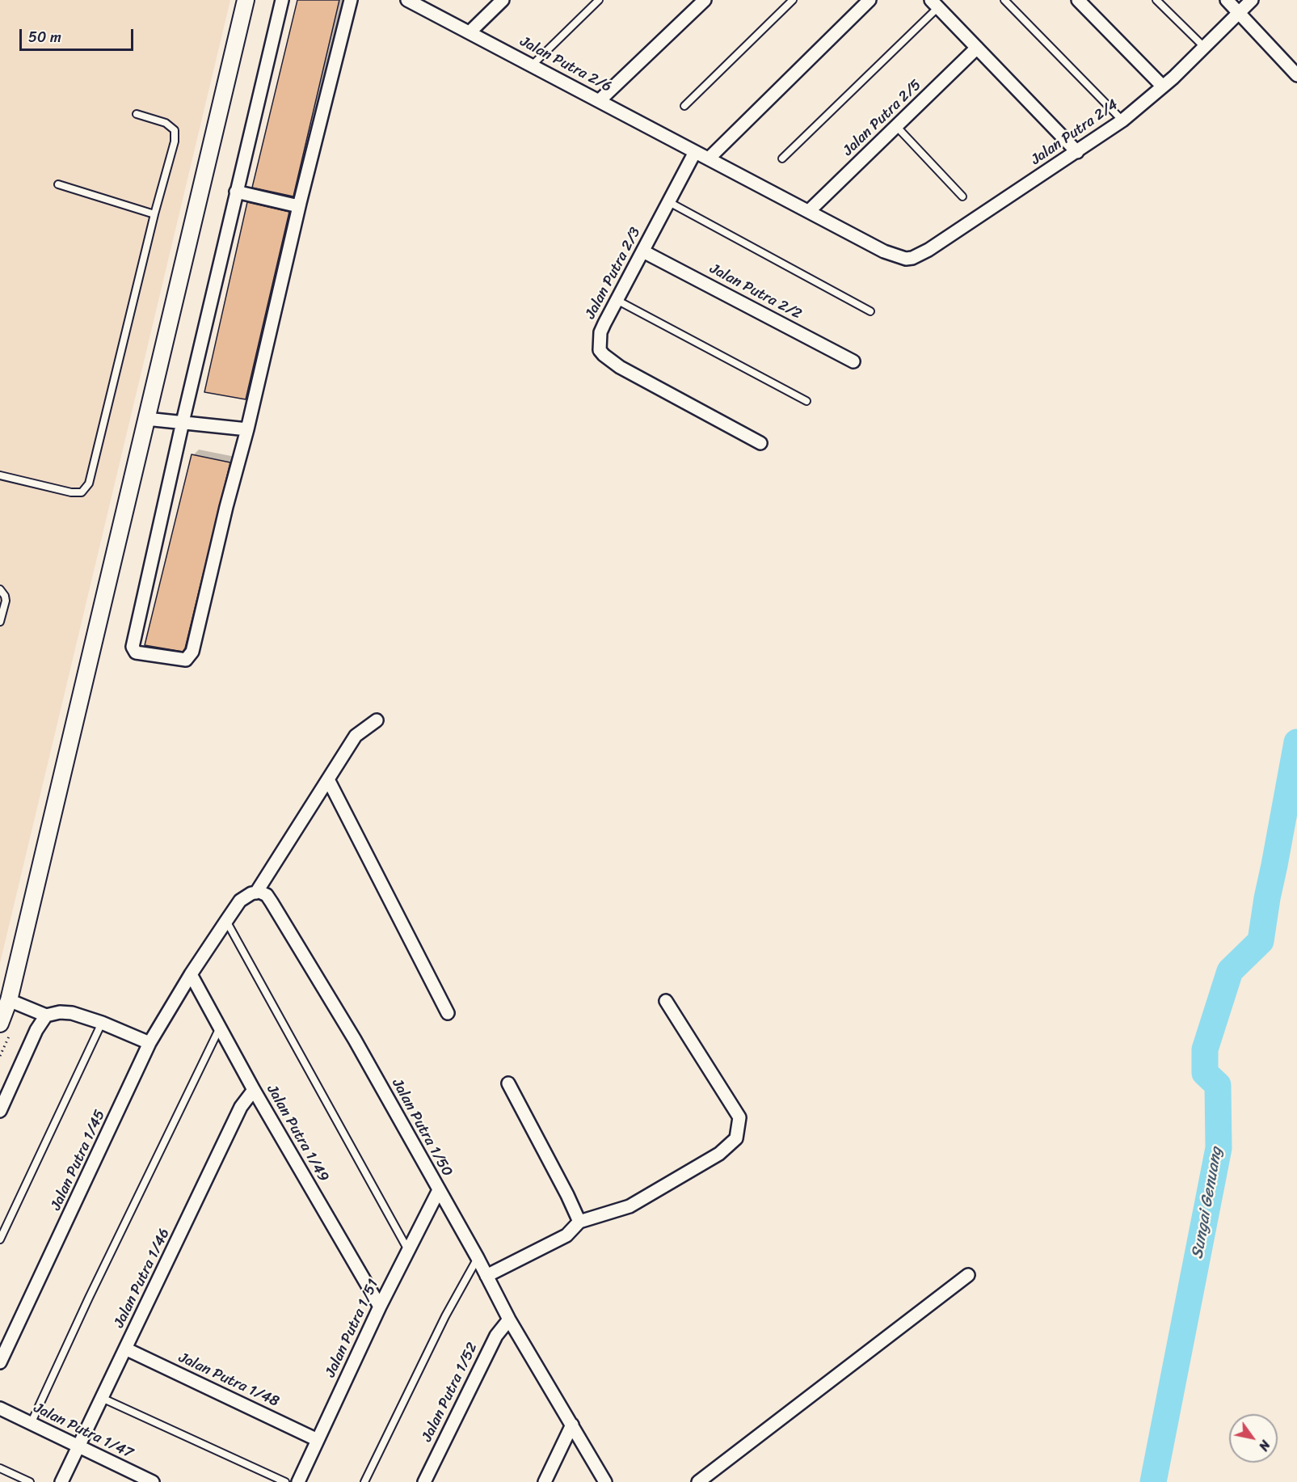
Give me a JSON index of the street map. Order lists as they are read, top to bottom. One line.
{"streets":{"street":["Jalan Putra 2/6","Jalan Putra 2/5","Jalan Putra 2/4","Jalan Putra 2/3","Jalan Putra 2/2","Jalan Putra 1/50","Jalan Putra 1/49","Jalan Putra 1/45","Jalan Putra 1/46","Jalan Putra 1/51","Jalan Putra 1/48","Jalan Putra 1/52","Jalan Putra 1/47"]},"crossings":[["Jalan Putra 2/6","Jalan Putra 2/5"],["Jalan Putra 2/6","Jalan Putra 2/4"],["Jalan Putra 2/6","Jalan Putra 2/3"],["Jalan Putra 2/3","Jalan Putra 2/2"],["Jalan Putra 1/50","Jalan Putra 1/51"],["Jalan Putra 1/50","Jalan Putra 1/52"],["Jalan Putra 1/49","Jalan Putra 1/45"],["Jalan Putra 1/49","Jalan Putra 1/46"],["Jalan Putra 1/49","Jalan Putra 1/51"],["Jalan Putra 1/46","Jalan Putra 1/48"],["Jalan Putra 1/46","Jalan Putra 1/47"],["Jalan Putra 1/51","Jalan Putra 1/48"]],"water":["Sungai Genuang"],"scale_bar":"50 m","north":"bottom right"}
